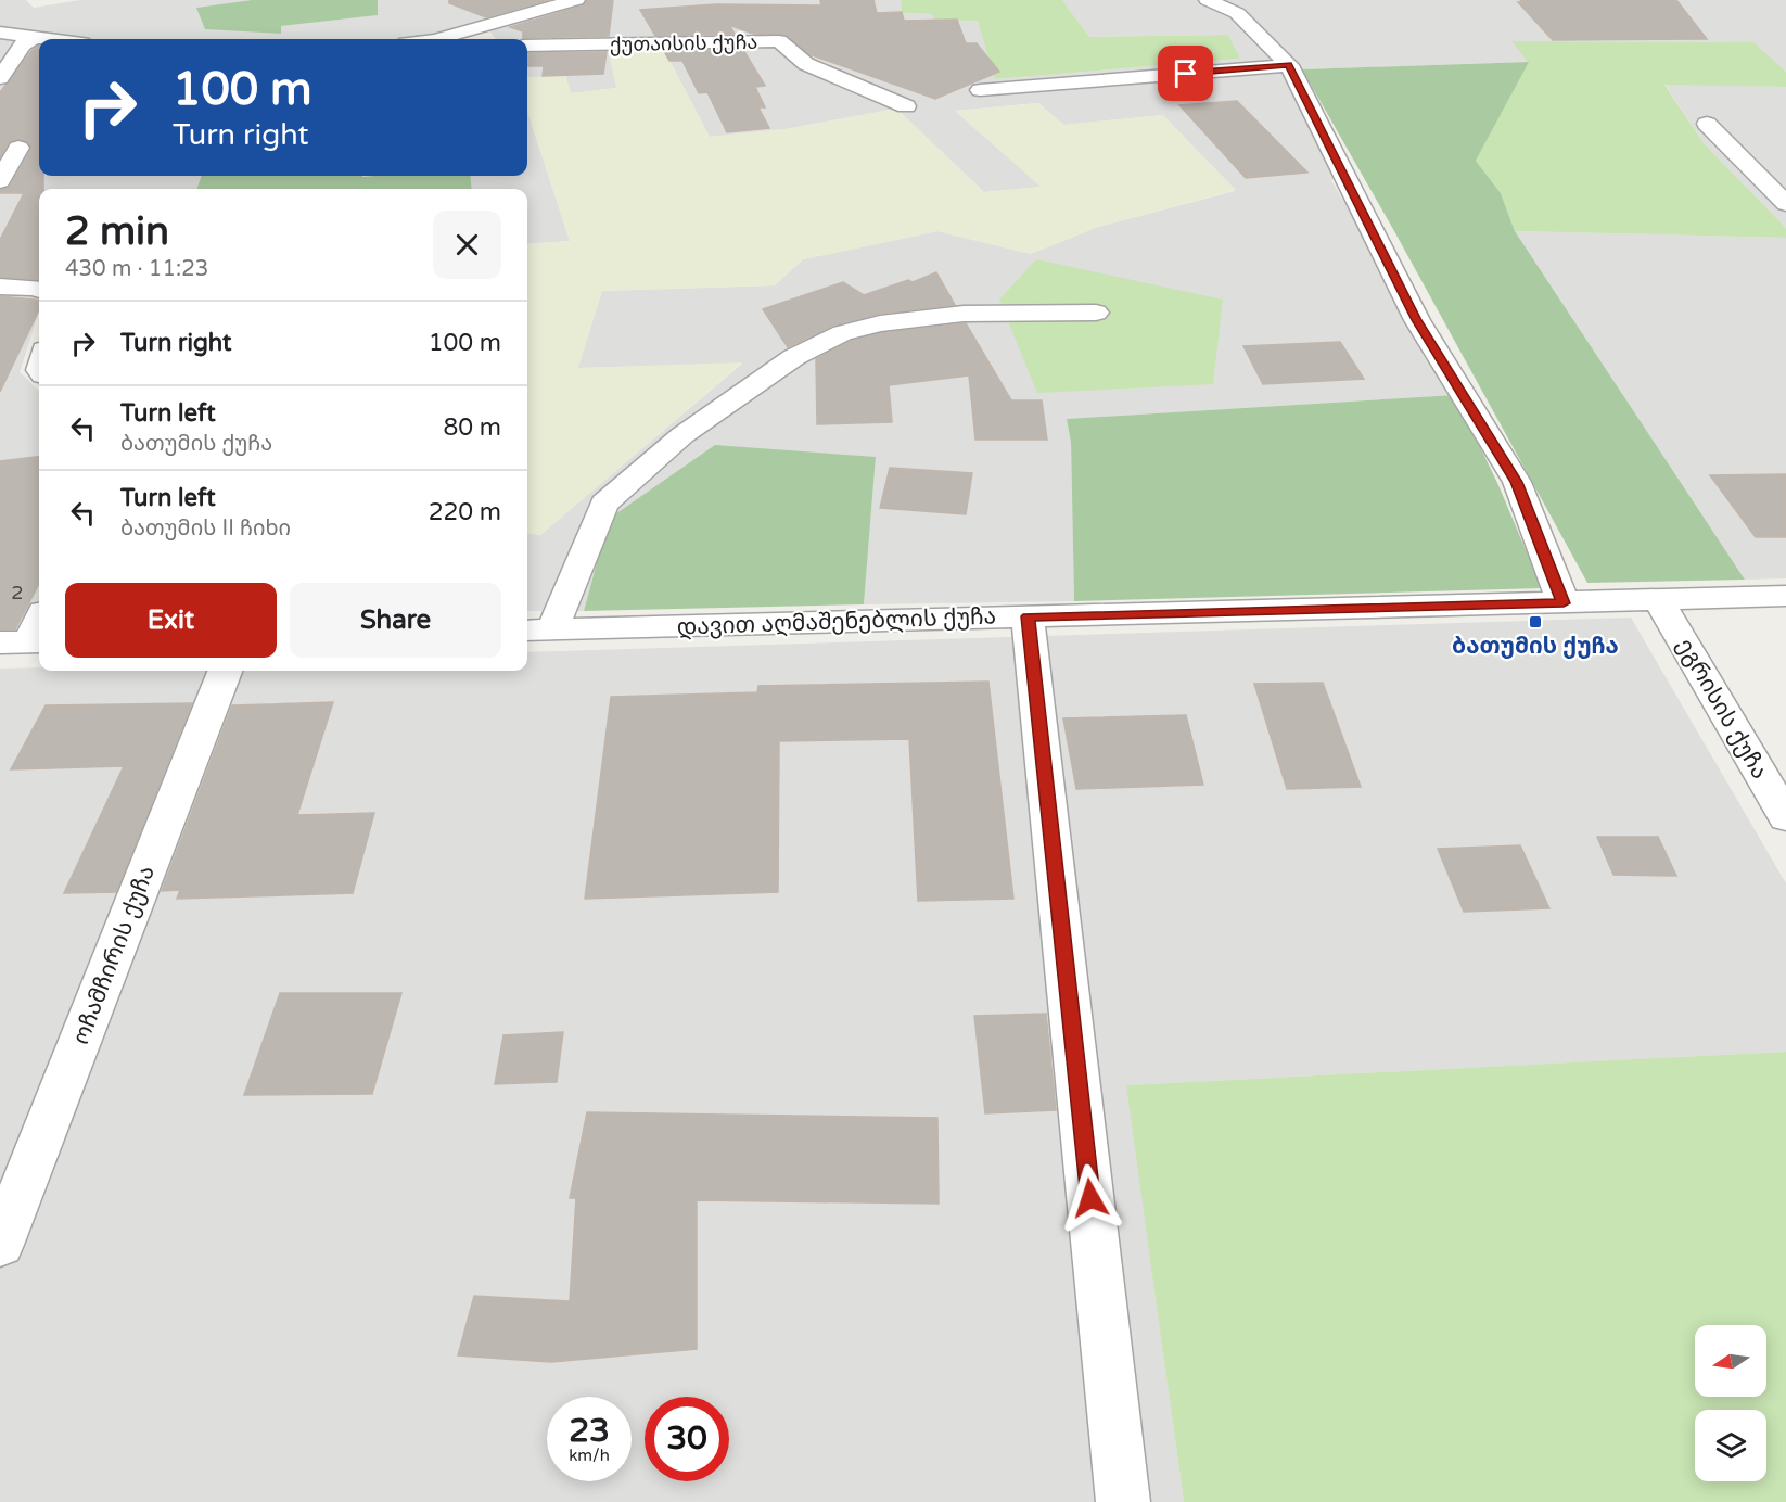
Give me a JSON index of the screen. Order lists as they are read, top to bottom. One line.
{"streets":{"street":["ქუთაისის ქუჩა","დავით აღმაშენებლის ქუჩა","ეგრისის ქუჩა","ოჩამჩირის ქუჩა"]},"crossings":[["დავით აღმაშენებლის ქუჩა","ეგრისის ქუჩა"]],"places":{"transit":["ბათუმის ქუჩა"]},"house_numbers":["2"],"north":"left","page":{"turn":["100 m","Turn right"],"heading":["2 min","430 m · 11:23"],"list":[{"name":"Turn right","value":"100 m"},{"name":"Turn left","note":"ბათუმის ქუჩა","value":"80 m"},{"name":"Turn left","note":"ბათუმის II ჩიხი","value":"220 m"}],"buttons":["Exit","Share"],"speed":"23 km/h","limit":"30"}}
